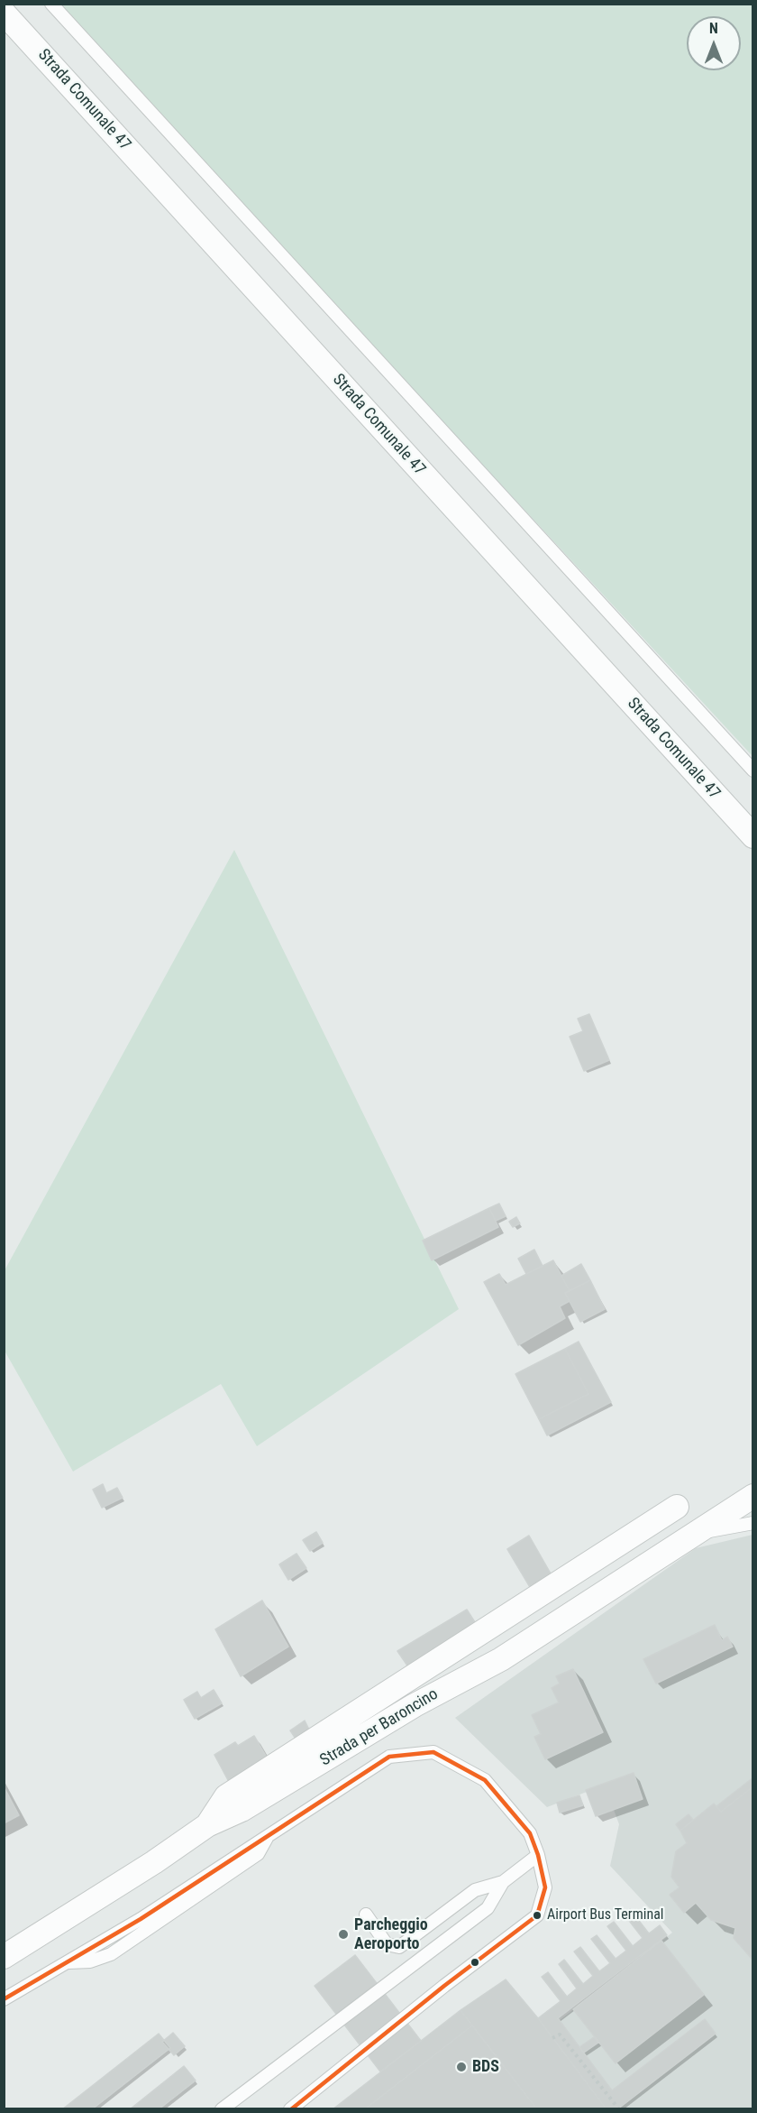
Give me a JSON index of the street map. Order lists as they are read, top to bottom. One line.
{"streets":{"street":["Strada Comunale 47","Strada per Baroncino"]},"places":["Airport Bus Terminal","Parcheggio Aeroporto","BDS"],"north":"top"}
